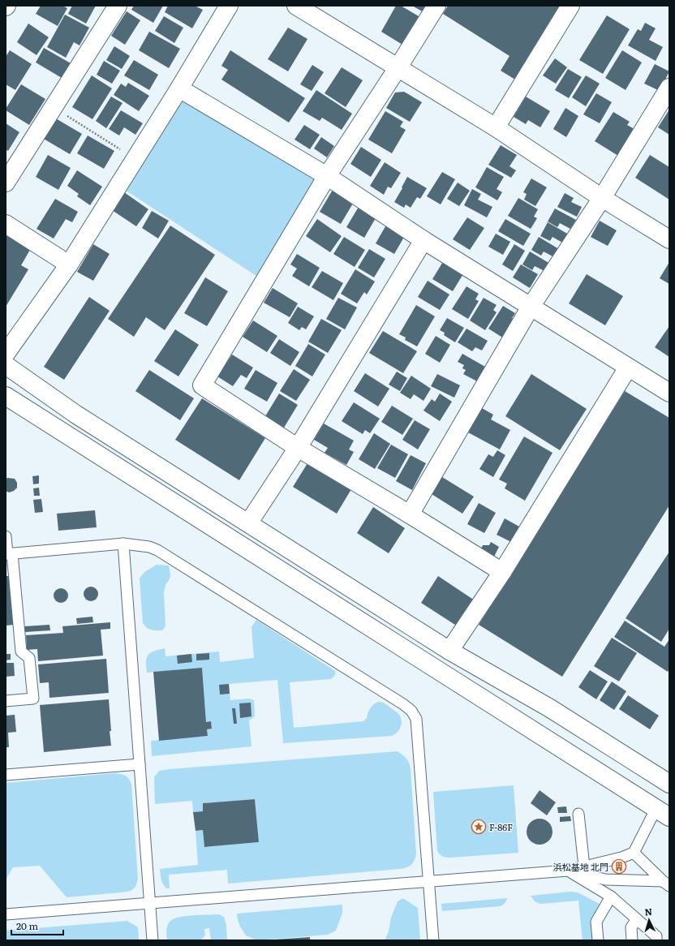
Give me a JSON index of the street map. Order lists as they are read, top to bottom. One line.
{"places":{"place":["F-86F"],"building":["浜松基地 北門"]},"scale_bar":"20 m","north":"top"}
